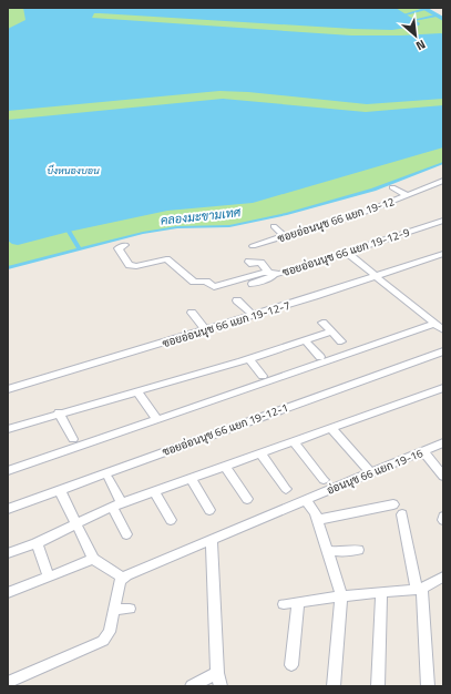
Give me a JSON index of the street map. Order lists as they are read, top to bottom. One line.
{"streets":{"street":["ซอยอ่อนนุช 66 แยก 19-12","ซอยอ่อนนุช 66 แยก 19-12-9","ซอยอ่อนนุช 66 แยก 19-12-7","ซอยอ่อนนุช 66 แยก 19-12-1","อ่อนนุช 66 แยก 19-16"]},"water":["บึงหนองบอน","คลองมะขามเทศ"],"north":"bottom right"}
